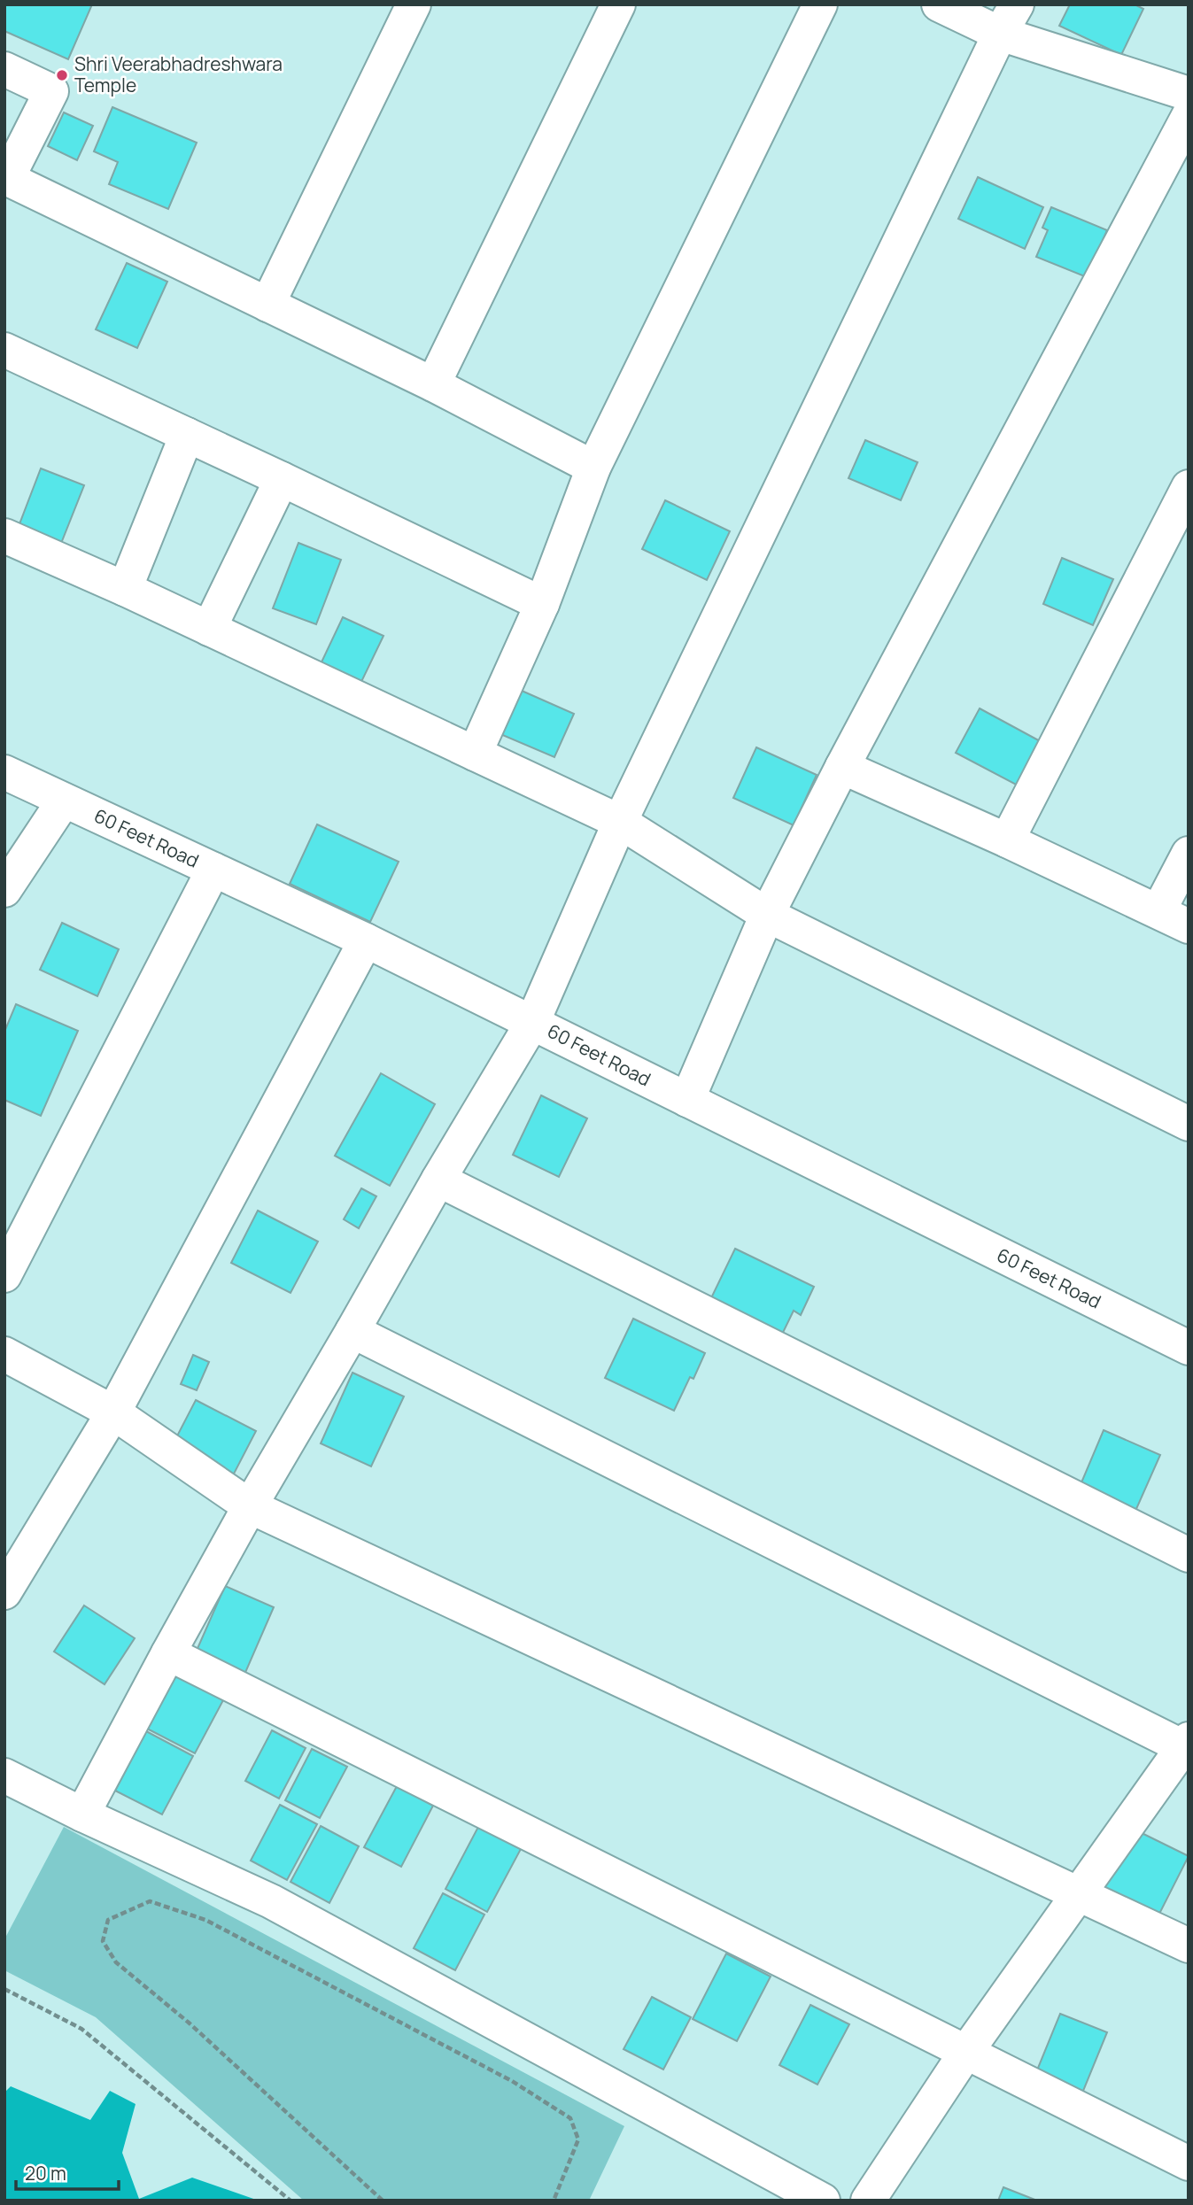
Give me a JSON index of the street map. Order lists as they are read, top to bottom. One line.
{"streets":{"street":["60 Feet Road"]},"places":["Shri Veerabhadreshwara Temple"],"scale_bar":"20 m"}
